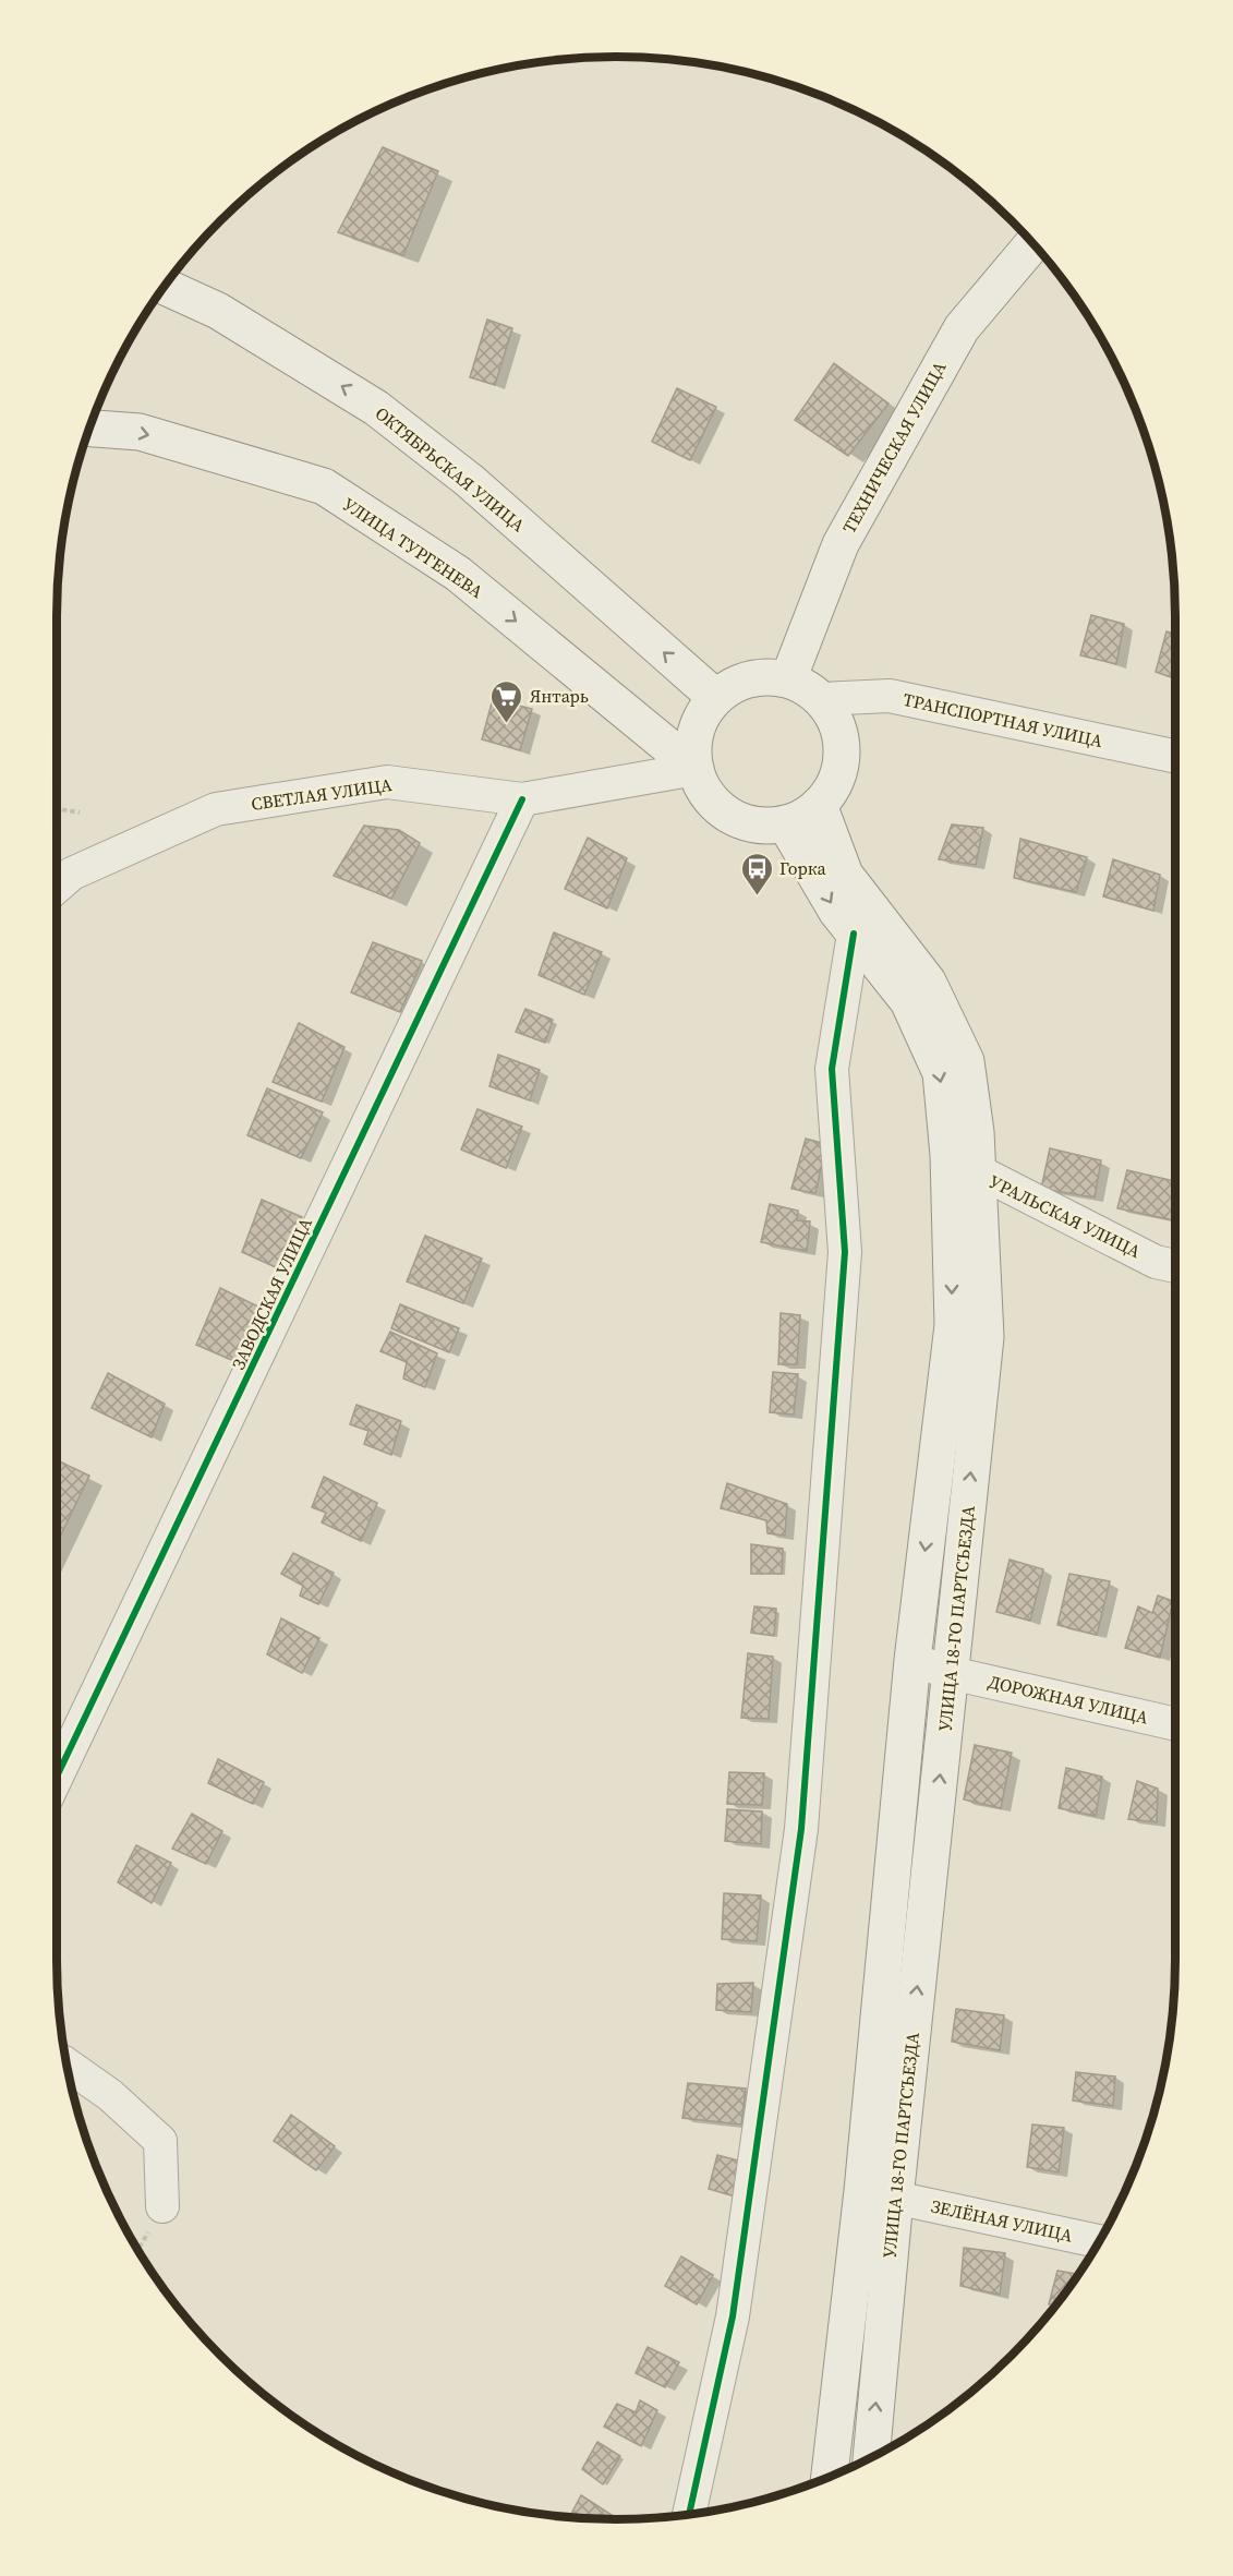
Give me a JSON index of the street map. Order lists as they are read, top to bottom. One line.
{"streets":{"main road":["ТЕХНИЧЕСКАЯ УЛИЦА","ОКТЯБРЬСКАЯ УЛИЦА","УЛИЦА ТУРГЕНЕВА","УЛИЦА 18-ГО ПАРТСЪЕЗДА"],"street":["ТРАНСПОРТНАЯ УЛИЦА","СВЕТЛАЯ УЛИЦА","УРАЛЬСКАЯ УЛИЦА","ЗАВОДСКАЯ УЛИЦА","ДОРОЖНАЯ УЛИЦА","ЗЕЛЁНАЯ УЛИЦА"]},"crossings":[["ТЕХНИЧЕСКАЯ УЛИЦА","ОКТЯБРЬСКАЯ УЛИЦА"],["ТЕХНИЧЕСКАЯ УЛИЦА","УЛИЦА ТУРГЕНЕВА"],["ТЕХНИЧЕСКАЯ УЛИЦА","ТРАНСПОРТНАЯ УЛИЦА"],["ТЕХНИЧЕСКАЯ УЛИЦА","СВЕТЛАЯ УЛИЦА"],["ТЕХНИЧЕСКАЯ УЛИЦА","УЛИЦА 18-ГО ПАРТСЪЕЗДА"],["ОКТЯБРЬСКАЯ УЛИЦА","УЛИЦА ТУРГЕНЕВА"],["ОКТЯБРЬСКАЯ УЛИЦА","ТРАНСПОРТНАЯ УЛИЦА"],["ОКТЯБРЬСКАЯ УЛИЦА","СВЕТЛАЯ УЛИЦА"],["ОКТЯБРЬСКАЯ УЛИЦА","УЛИЦА 18-ГО ПАРТСЪЕЗДА"],["УЛИЦА ТУРГЕНЕВА","ТРАНСПОРТНАЯ УЛИЦА"],["УЛИЦА ТУРГЕНЕВА","СВЕТЛАЯ УЛИЦА"],["УЛИЦА ТУРГЕНЕВА","УЛИЦА 18-ГО ПАРТСЪЕЗДА"],["ТРАНСПОРТНАЯ УЛИЦА","СВЕТЛАЯ УЛИЦА"],["ТРАНСПОРТНАЯ УЛИЦА","УЛИЦА 18-ГО ПАРТСЪЕЗДА"],["СВЕТЛАЯ УЛИЦА","ЗАВОДСКАЯ УЛИЦА"],["СВЕТЛАЯ УЛИЦА","УЛИЦА 18-ГО ПАРТСЪЕЗДА"],["УРАЛЬСКАЯ УЛИЦА","УЛИЦА 18-ГО ПАРТСЪЕЗДА"],["УЛИЦА 18-ГО ПАРТСЪЕЗДА","ДОРОЖНАЯ УЛИЦА"],["УЛИЦА 18-ГО ПАРТСЪЕЗДА","ЗЕЛЁНАЯ УЛИЦА"]],"one_way":["ОКТЯБРЬСКАЯ УЛИЦА","УЛИЦА ТУРГЕНЕВА"],"places":{"supermarket":["Янтарь"],"bus stop":["Горка"]}}
